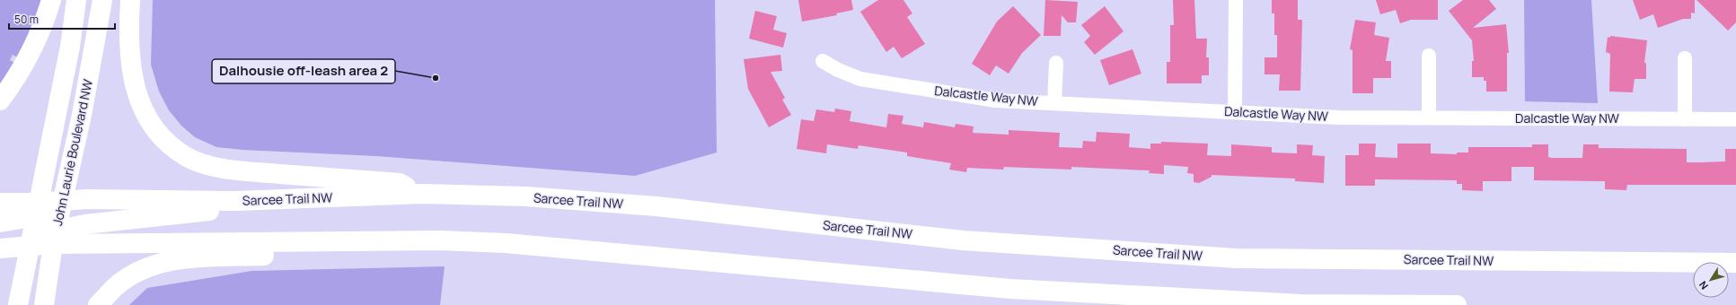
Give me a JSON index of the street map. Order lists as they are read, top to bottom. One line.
{"streets":{"main road":["John Laurie Boulevard NW","Sarcee Trail NW"],"street":["Dalcastle Way NW"]},"crossings":[["John Laurie Boulevard NW","Sarcee Trail NW"]],"places":["Dalhousie off-leash area 2"],"scale_bar":"50 m","north":"bottom left"}
